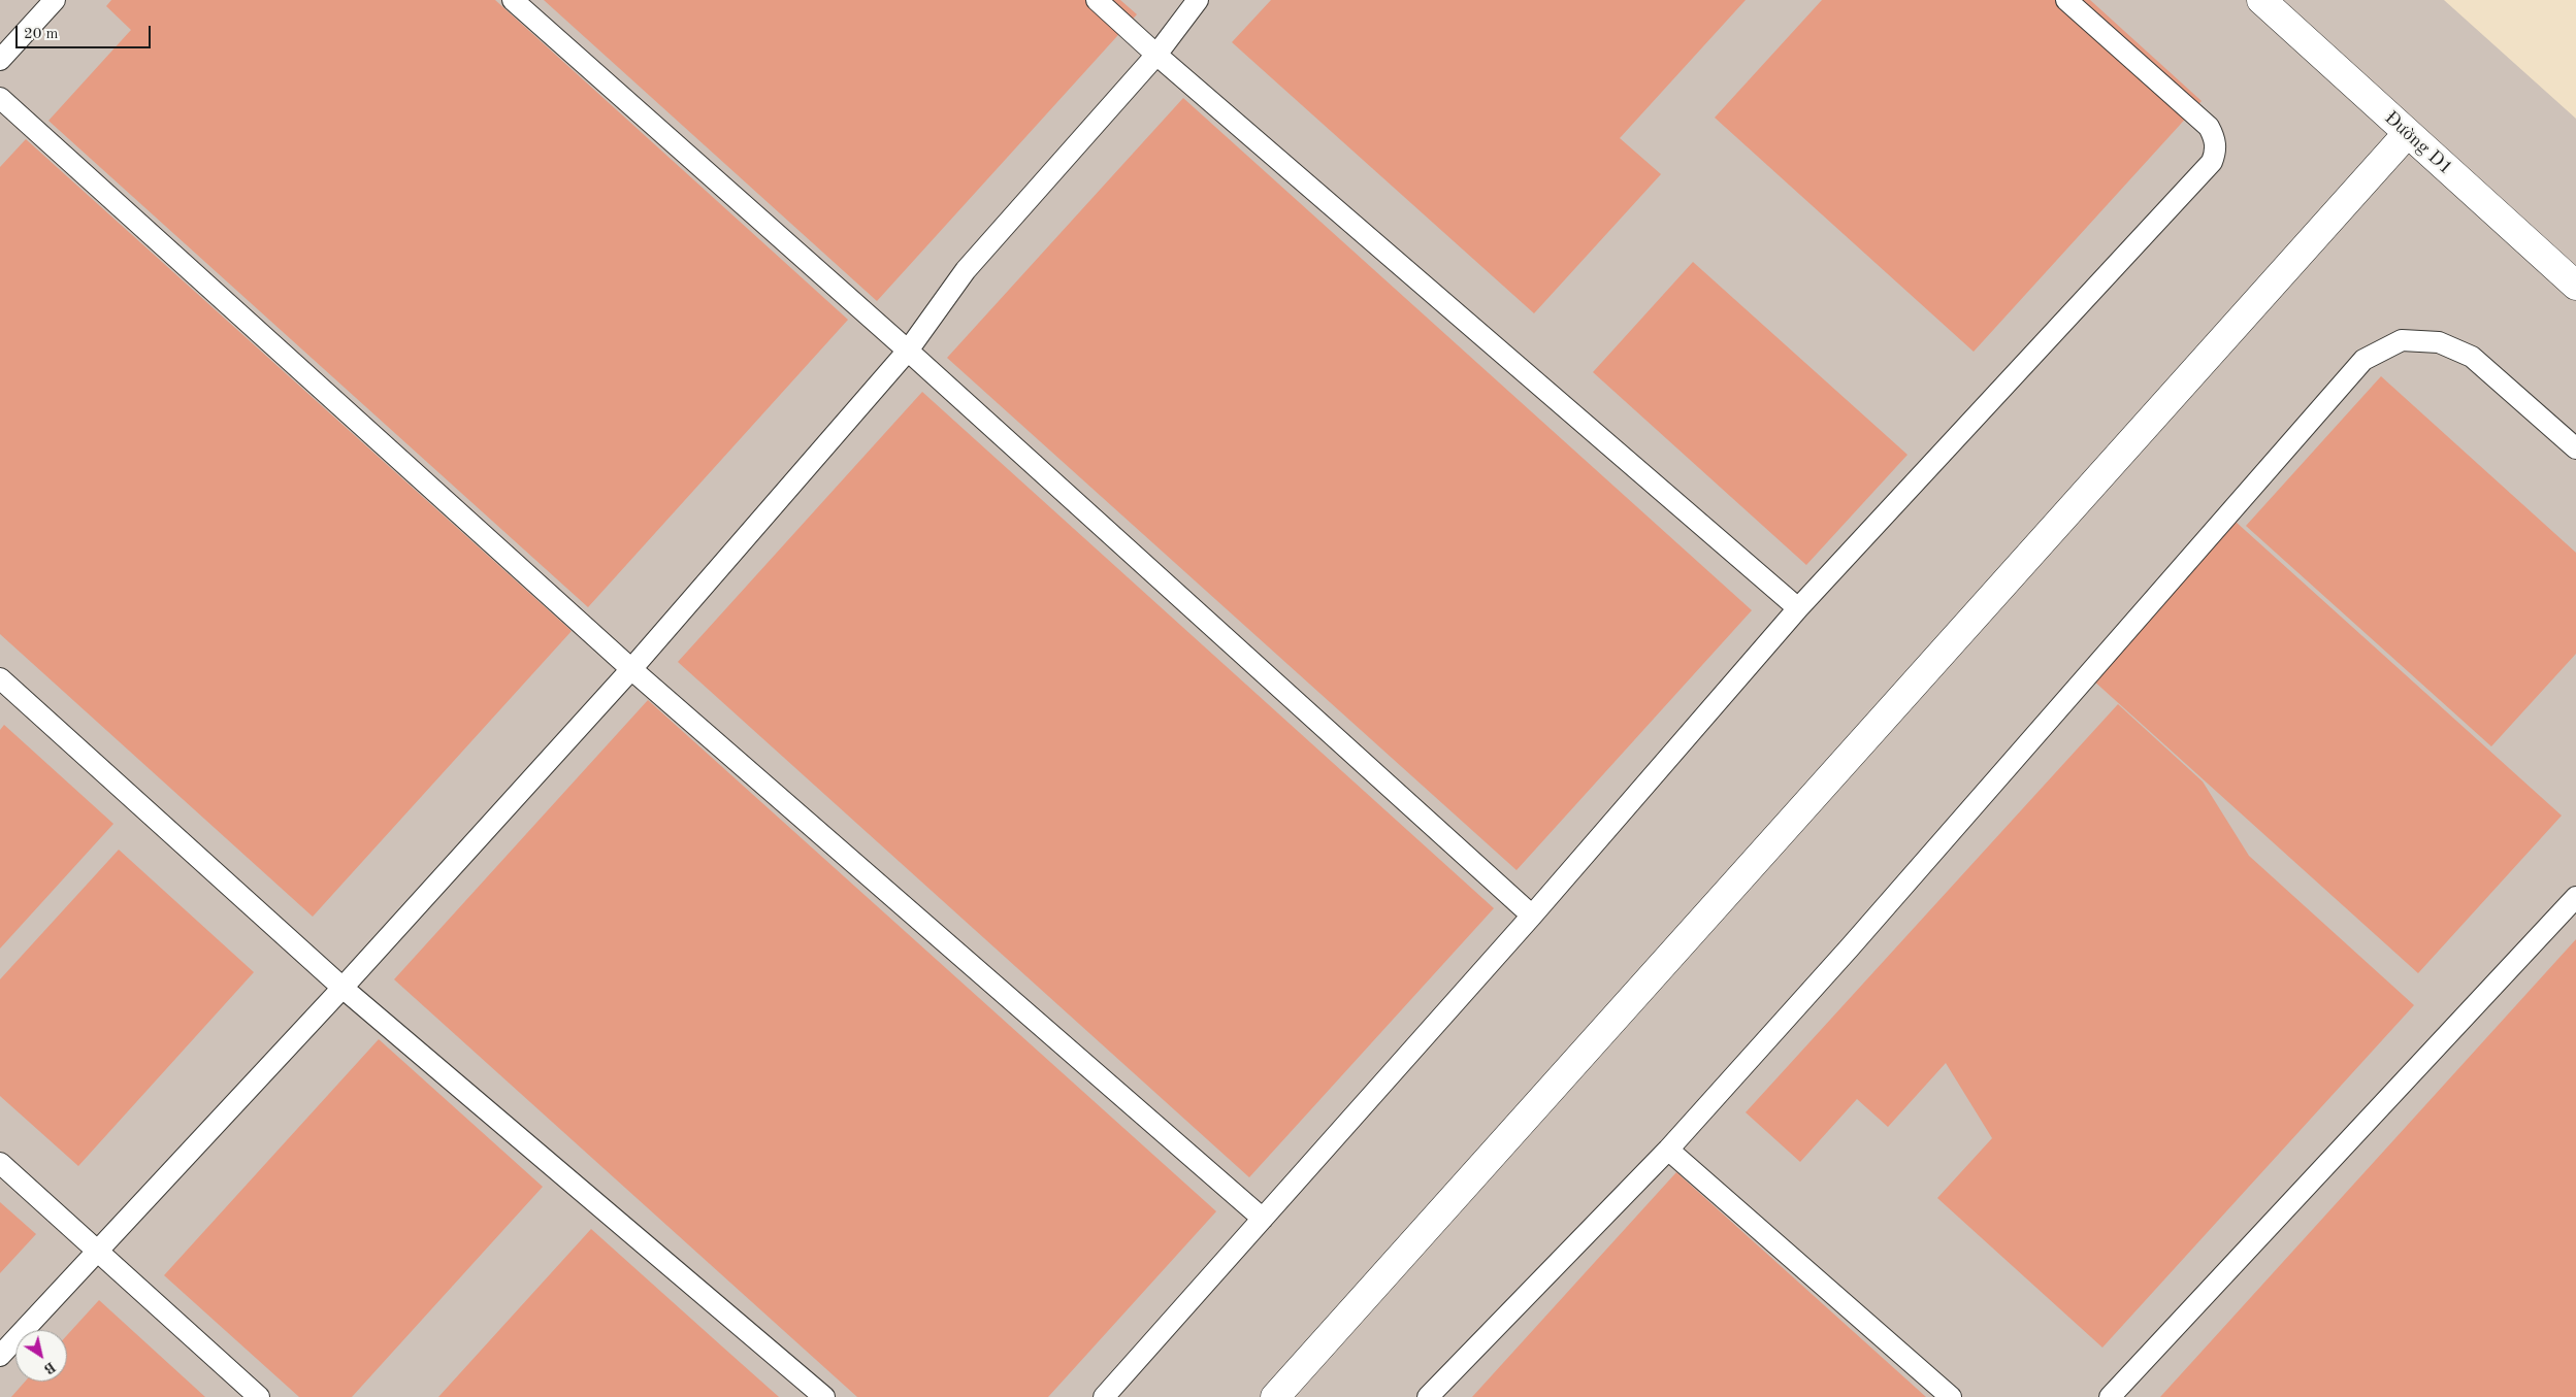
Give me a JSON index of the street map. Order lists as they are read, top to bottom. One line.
{"streets":{"street":["Đường D1"]},"scale_bar":"20 m","north":"bottom right"}
